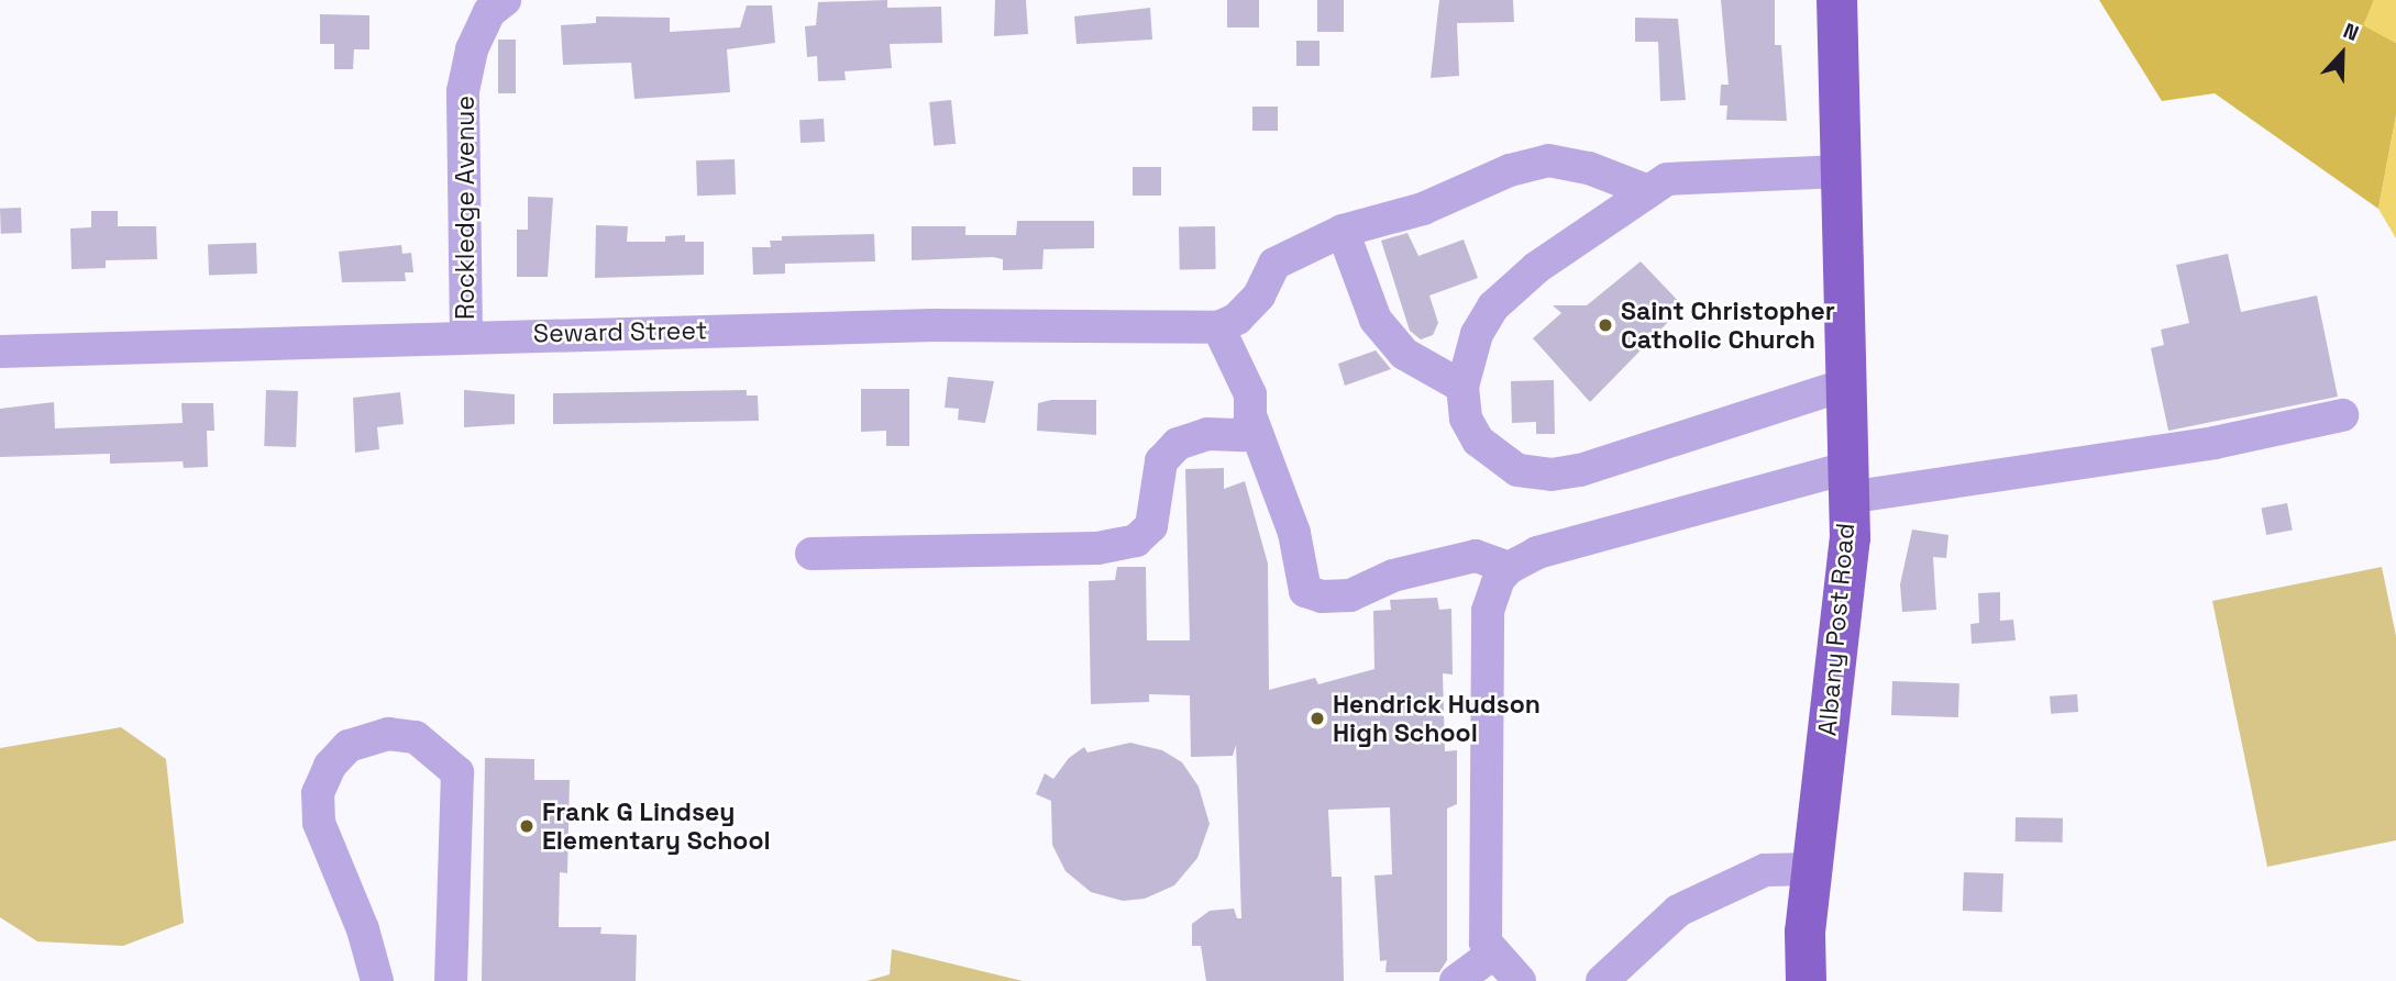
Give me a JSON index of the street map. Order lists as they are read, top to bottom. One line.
{"streets":{"main road":["Albany Post Road"],"street":["Rockledge Avenue","Seward Street"]},"crossings":[["Rockledge Avenue","Seward Street"]],"places":["Saint Christopher Catholic Church","Hendrick Hudson High School","Frank G Lindsey Elementary School"],"north":"top"}
